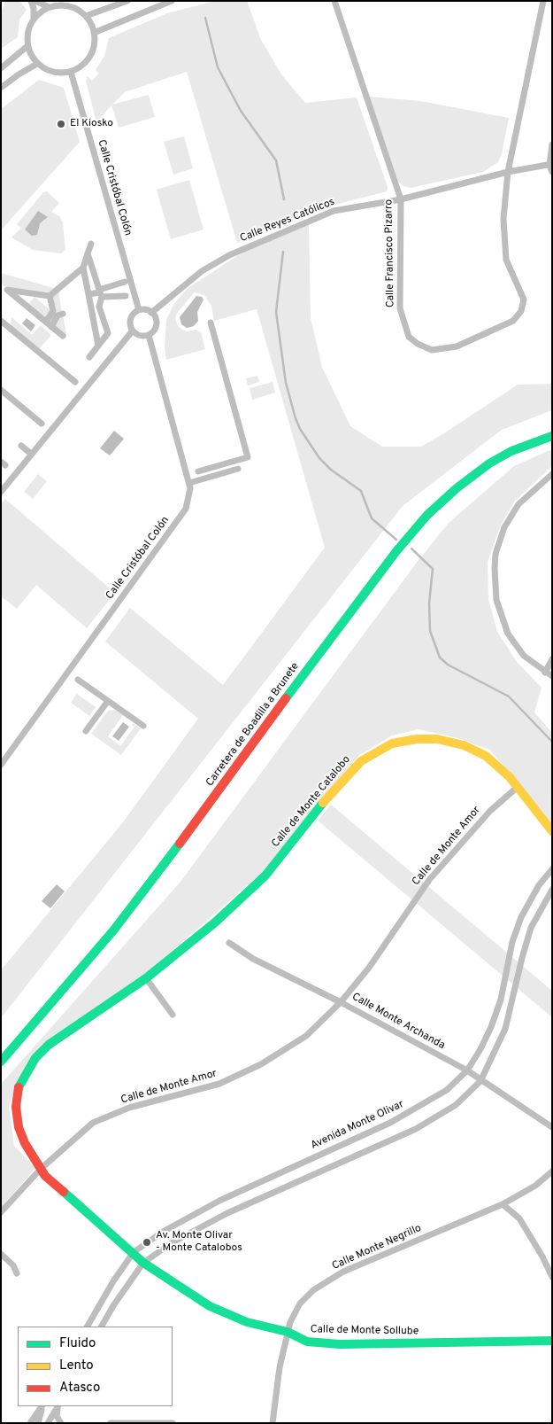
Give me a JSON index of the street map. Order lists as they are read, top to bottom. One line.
{"streets":{"street":["Calle Cristóbal Colón","Calle Reyes Católicos","Calle Francisco Pizarro","Carretera de Boadilla a Brunete","Calle de Monte Catalobo","Calle de Monte Amor","Calle Monte Archanda","Avenida Monte Olivar","Calle Monte Negrillo","Calle de Monte Sollube"]},"crossings":[["Calle Cristóbal Colón","Calle Reyes Católicos"],["Calle Reyes Católicos","Calle Francisco Pizarro"],["Calle de Monte Catalobo","Calle de Monte Amor"],["Calle de Monte Catalobo","Avenida Monte Olivar"],["Calle de Monte Catalobo","Calle de Monte Sollube"],["Calle de Monte Amor","Calle Monte Archanda"],["Calle Monte Archanda","Avenida Monte Olivar"],["Calle Monte Negrillo","Calle de Monte Sollube"]],"places":["El Kiosko","Av. Monte Olivar - Monte Catalobos"],"legend":["Fluido","Lento","Atasco"]}
